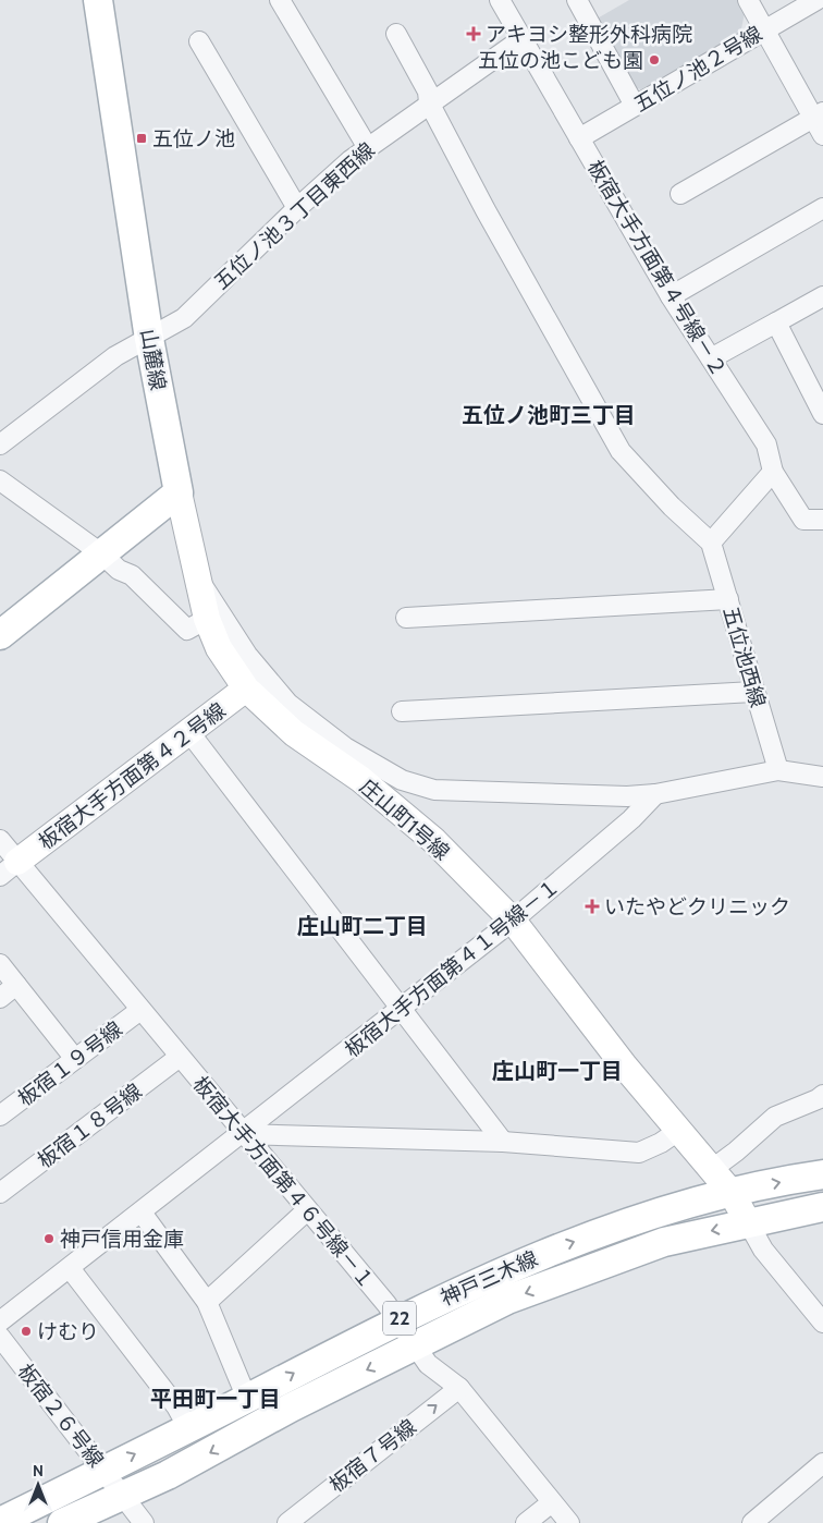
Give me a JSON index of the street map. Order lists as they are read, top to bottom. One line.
{"streets":{"main road":["山麓線","神戸三木線","22"],"street":["五位ノ池２号線","五位ノ池３丁目東西線","板宿大手方面第４号線－２","五位池西線","板宿大手方面第４２号線","庄山町1号線","板宿大手方面第４１号線－１","板宿１９号線","板宿１８号線","板宿大手方面第４６号線－１","板宿２６号線","板宿７号線"]},"crossings":[["五位ノ池２号線","板宿大手方面第４号線－２"],["五位ノ池３丁目東西線","板宿大手方面第４号線－２"],["五位ノ池３丁目東西線","山麓線"],["山麓線","庄山町1号線"],["板宿大手方面第４２号線","庄山町1号線"],["板宿大手方面第４２号線","板宿大手方面第４６号線－１"],["庄山町1号線","板宿大手方面第４１号線－１"],["庄山町1号線","神戸三木線"],["板宿大手方面第４１号線－１","板宿大手方面第４６号線－１"],["板宿１９号線","板宿大手方面第４６号線－１"],["板宿１８号線","板宿大手方面第４６号線－１"],["板宿大手方面第４６号線－１","神戸三木線"],["板宿大手方面第４６号線－１","板宿７号線"],["神戸三木線","板宿２６号線"]],"one_way":["板宿７号線"],"districts":["五位ノ池町三丁目","庄山町二丁目","庄山町一丁目","平田町一丁目"],"places":{"health":["アキヨシ整形外科病院","いたやどクリニック"],"other":["五位の池こども園","神戸信用金庫","けむり"],"transit":["五位ノ池"]},"north":"top"}
